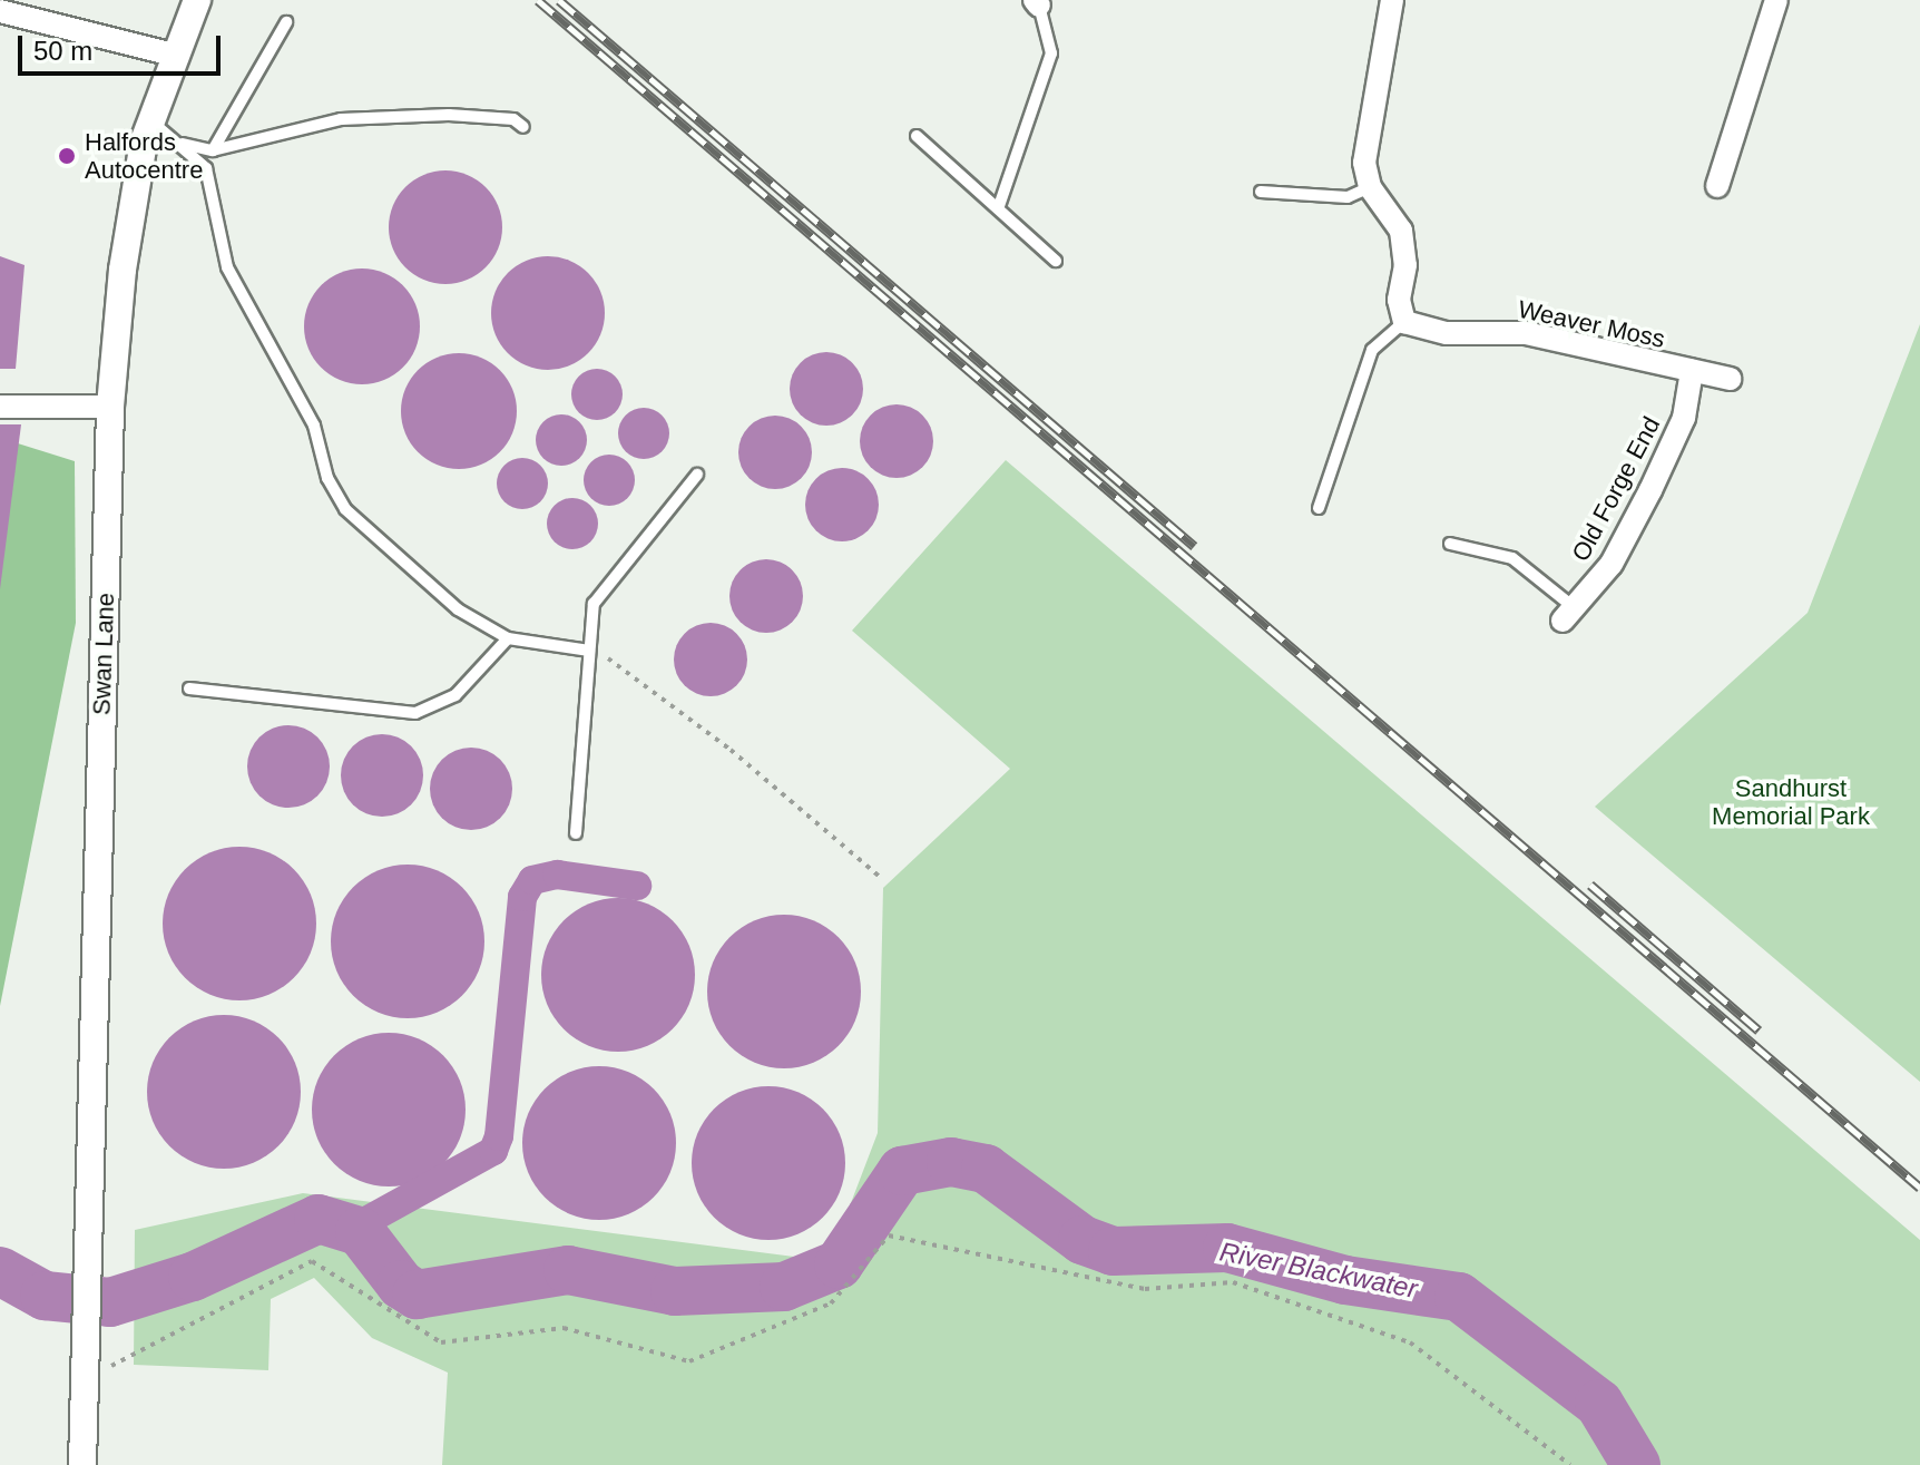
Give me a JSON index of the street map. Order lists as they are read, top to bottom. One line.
{"streets":{"street":["Weaver Moss","Old Forge End","Swan Lane"]},"crossings":[["Weaver Moss","Old Forge End"]],"water":["River Blackwater"],"parks":["Sandhurst Memorial Park"],"places":["Halfords Autocentre"],"scale_bar":"50 m"}
